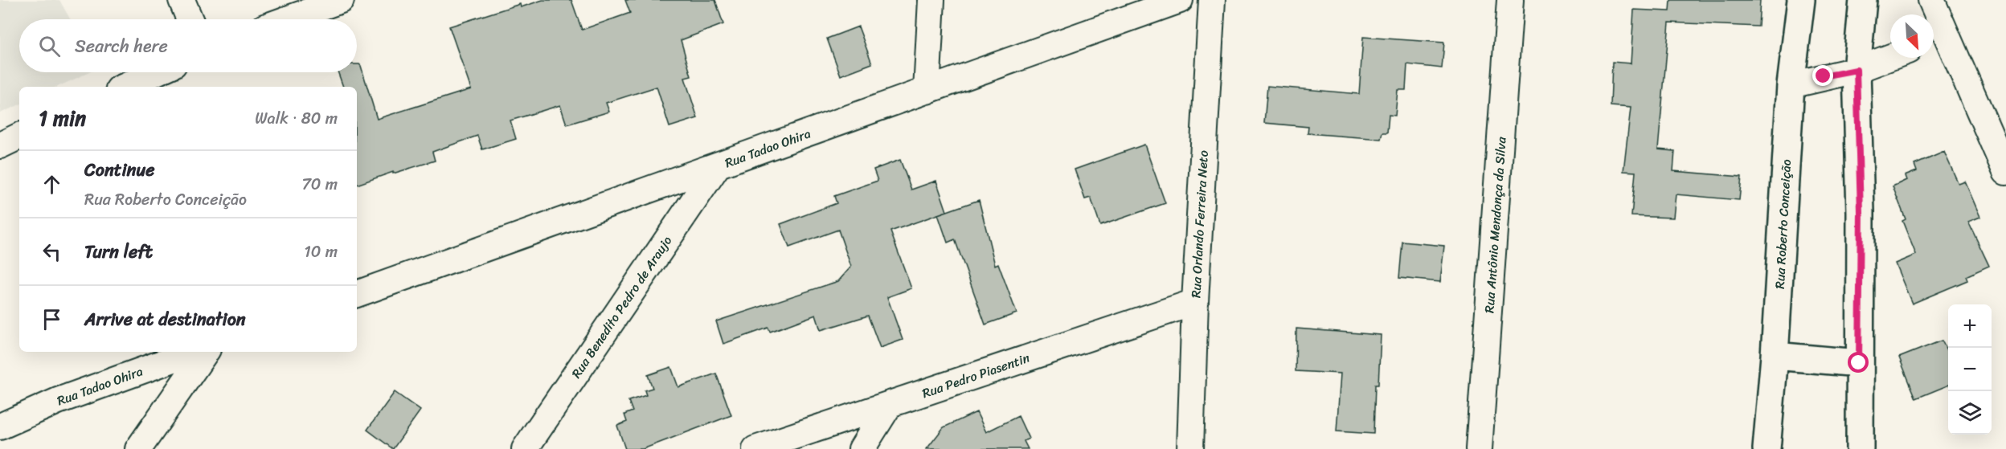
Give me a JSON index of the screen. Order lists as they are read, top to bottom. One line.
{"streets":{"street":["Rua Tadao Ohira","Rua Orlando Ferreira Neto","Rua Roberto Conceição","Rua Antônio Mendonça da Silva","Rua Benedito Pedro de Araujo","Rua Pedro Piasentin"]},"crossings":[["Rua Tadao Ohira","Rua Benedito Pedro de Araujo"],["Rua Orlando Ferreira Neto","Rua Pedro Piasentin"]],"north":"bottom right","page":{"search":"Search here","heading":["1 min","Walk · 80 m"],"list":[["Continue","Rua Roberto Conceição","70 m"],["Turn left","10 m"],"Arrive at destination"],"map_buttons":["+","−"]}}
